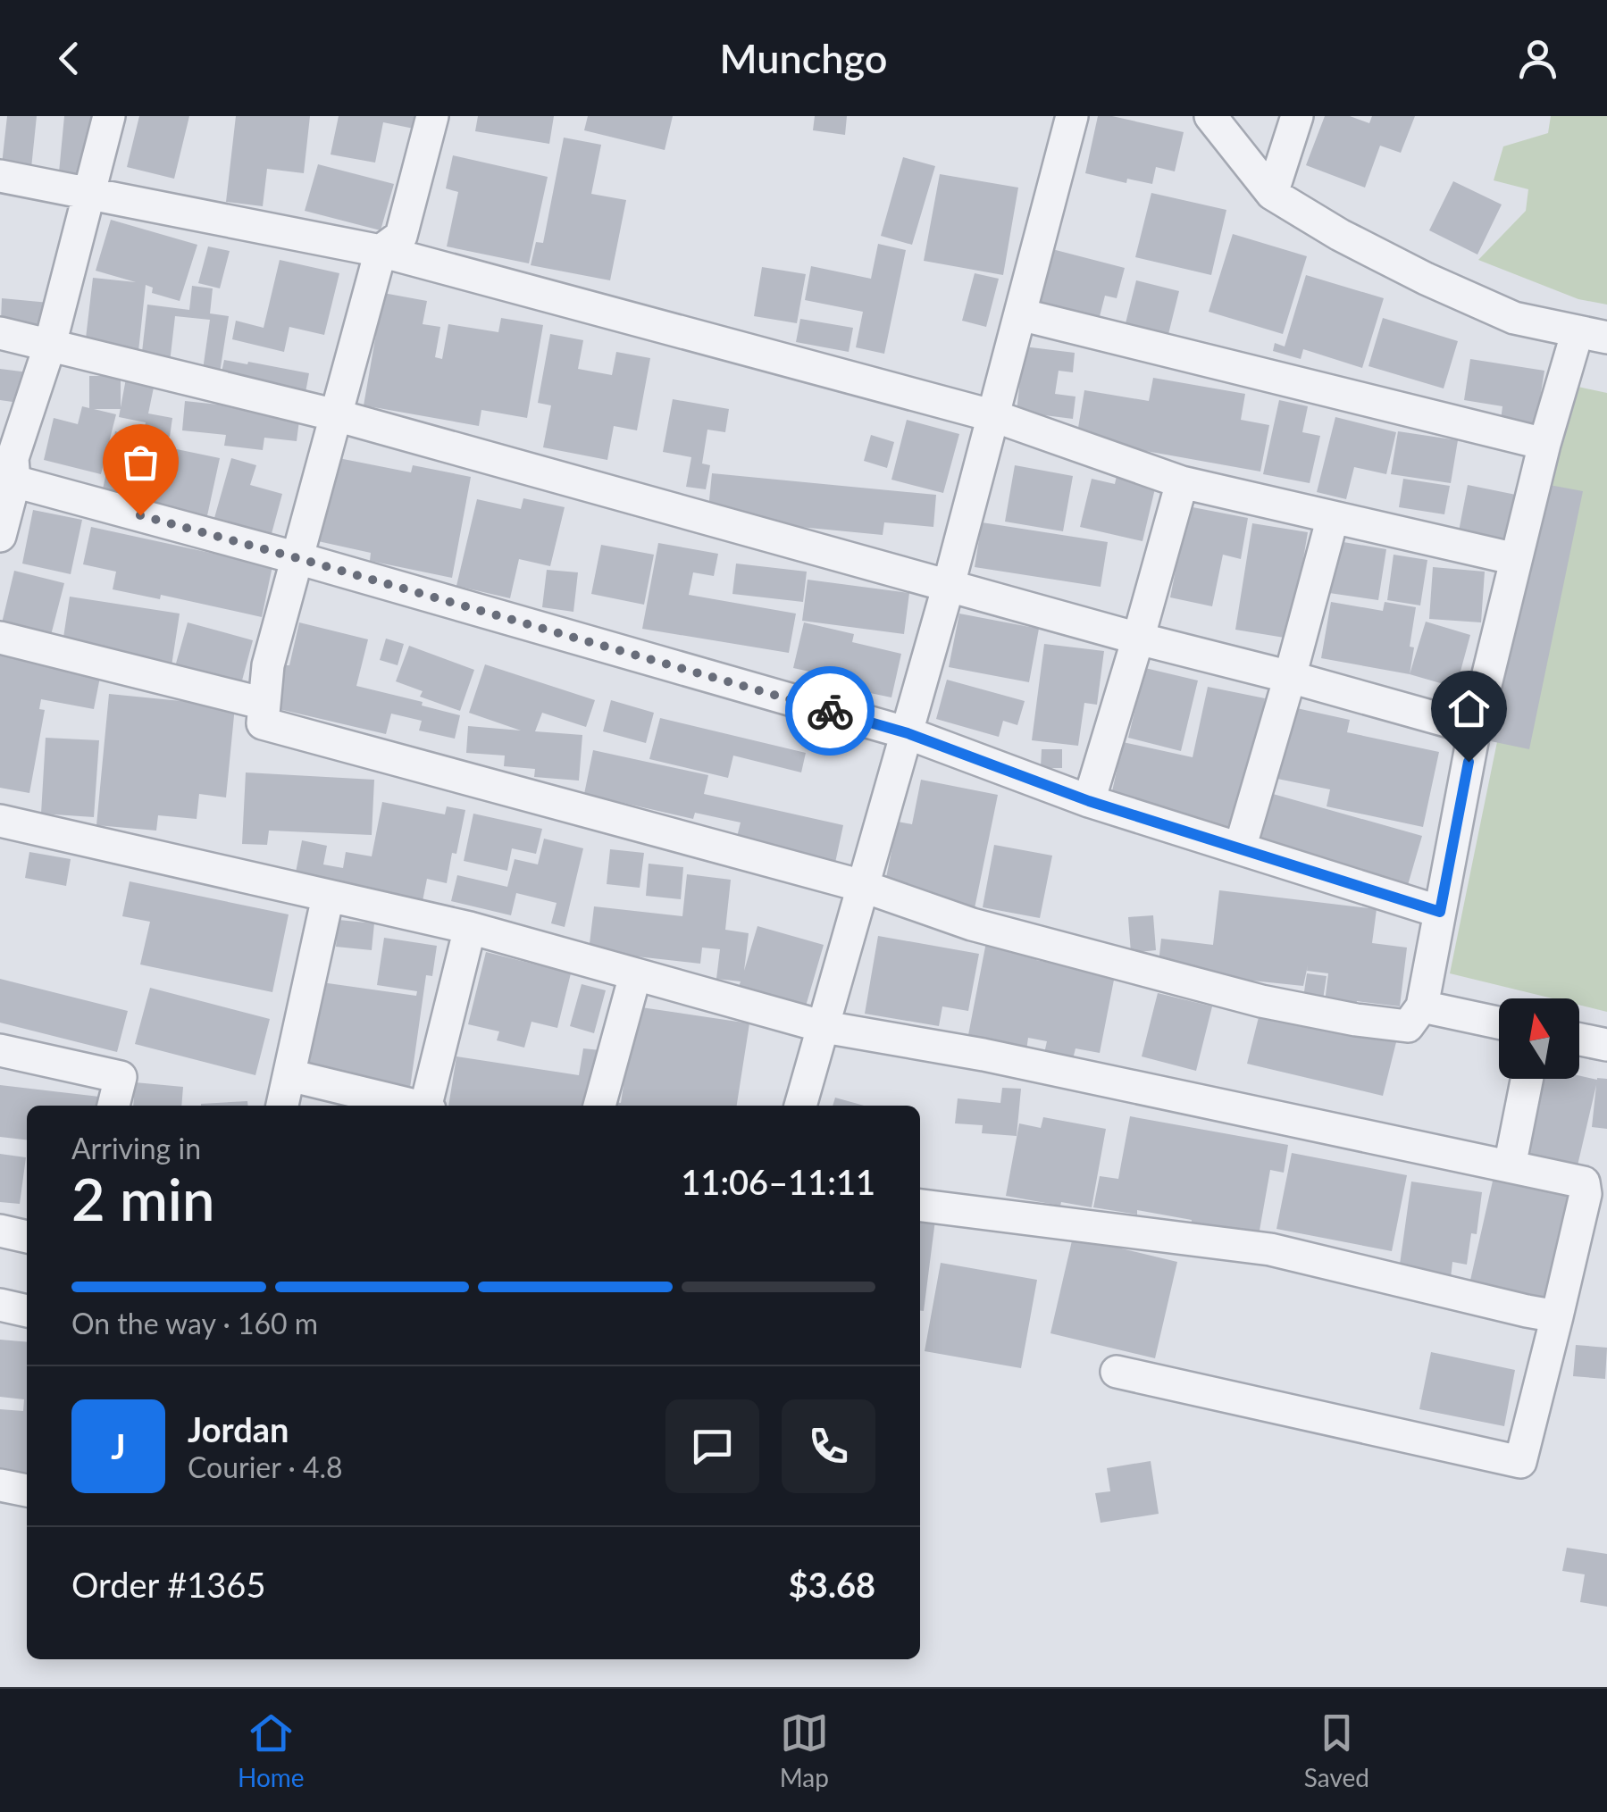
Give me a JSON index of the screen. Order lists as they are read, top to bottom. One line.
{"north":"top","page":{"header":"Munchgo","heading":["2 min","Arriving in","11:06–11:11"],"panel":["Jordan","Courier · 4.8","Order #1365","$3.68"],"bar":"On the way · 160 m","round":"J","tabs":["Home","Map","Saved"]}}
